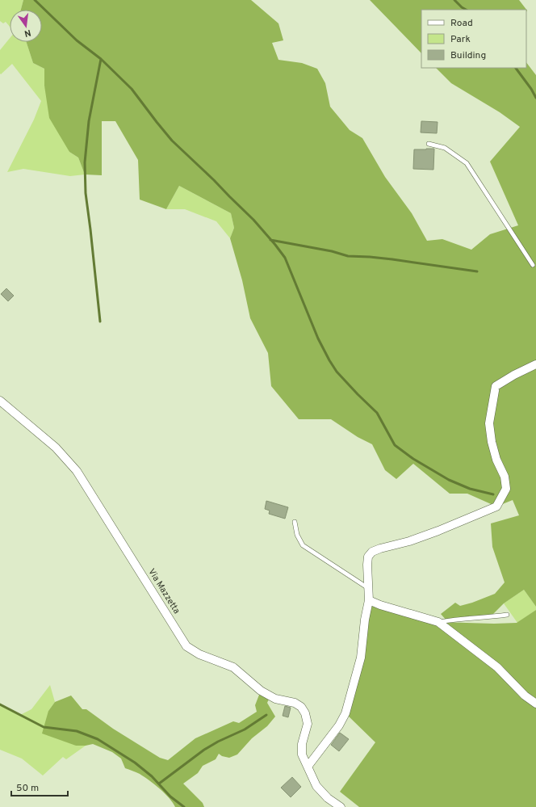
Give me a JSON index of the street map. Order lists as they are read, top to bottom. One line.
{"streets":{"street":["Via Mazzetta"]},"legend":["Road","Park","Building"],"scale_bar":"50 m","north":"bottom"}
